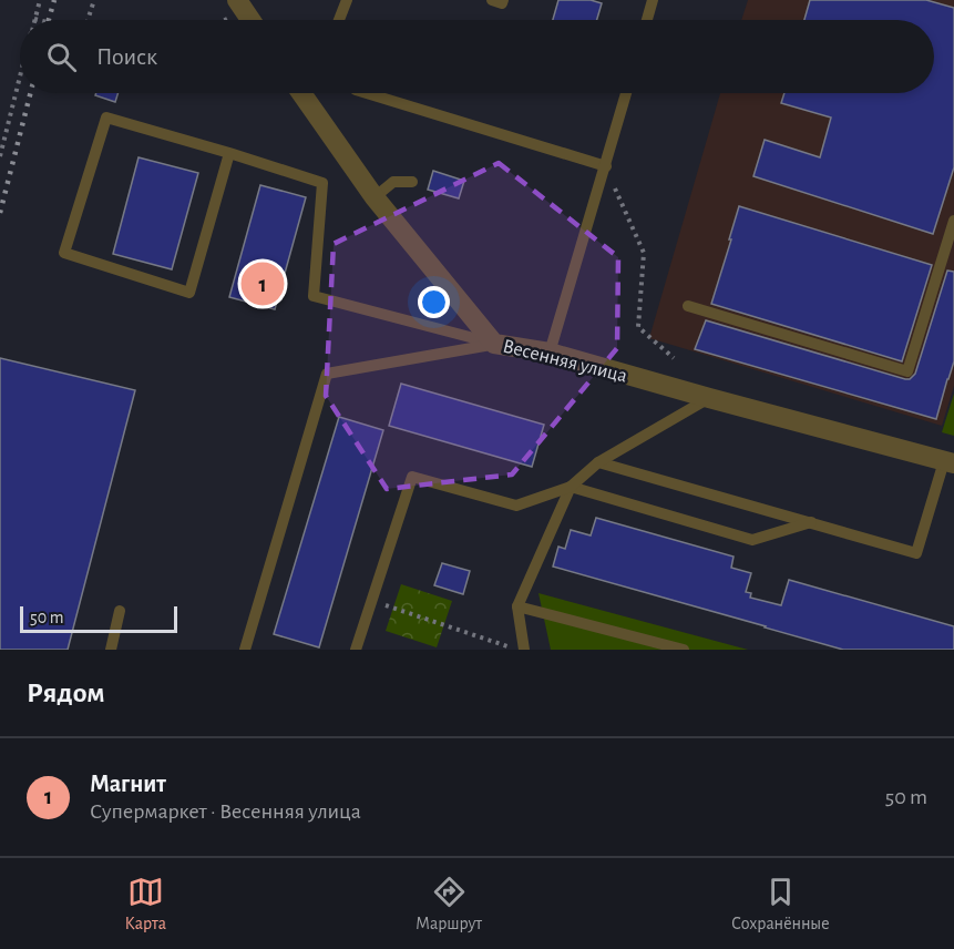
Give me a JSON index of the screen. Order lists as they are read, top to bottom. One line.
{"streets":{"street":["Весенняя улица"]},"scale_bar":"50 m","page":{"search":"Поиск","pins":"1","scale":"50 m","heading":"Рядом","list":[{"mark":"1","name":"Магнит","note":"Супермаркет · Весенняя улица","value":"50 m"}],"nav":["Карта","Маршрут","Сохранённые"]}}
